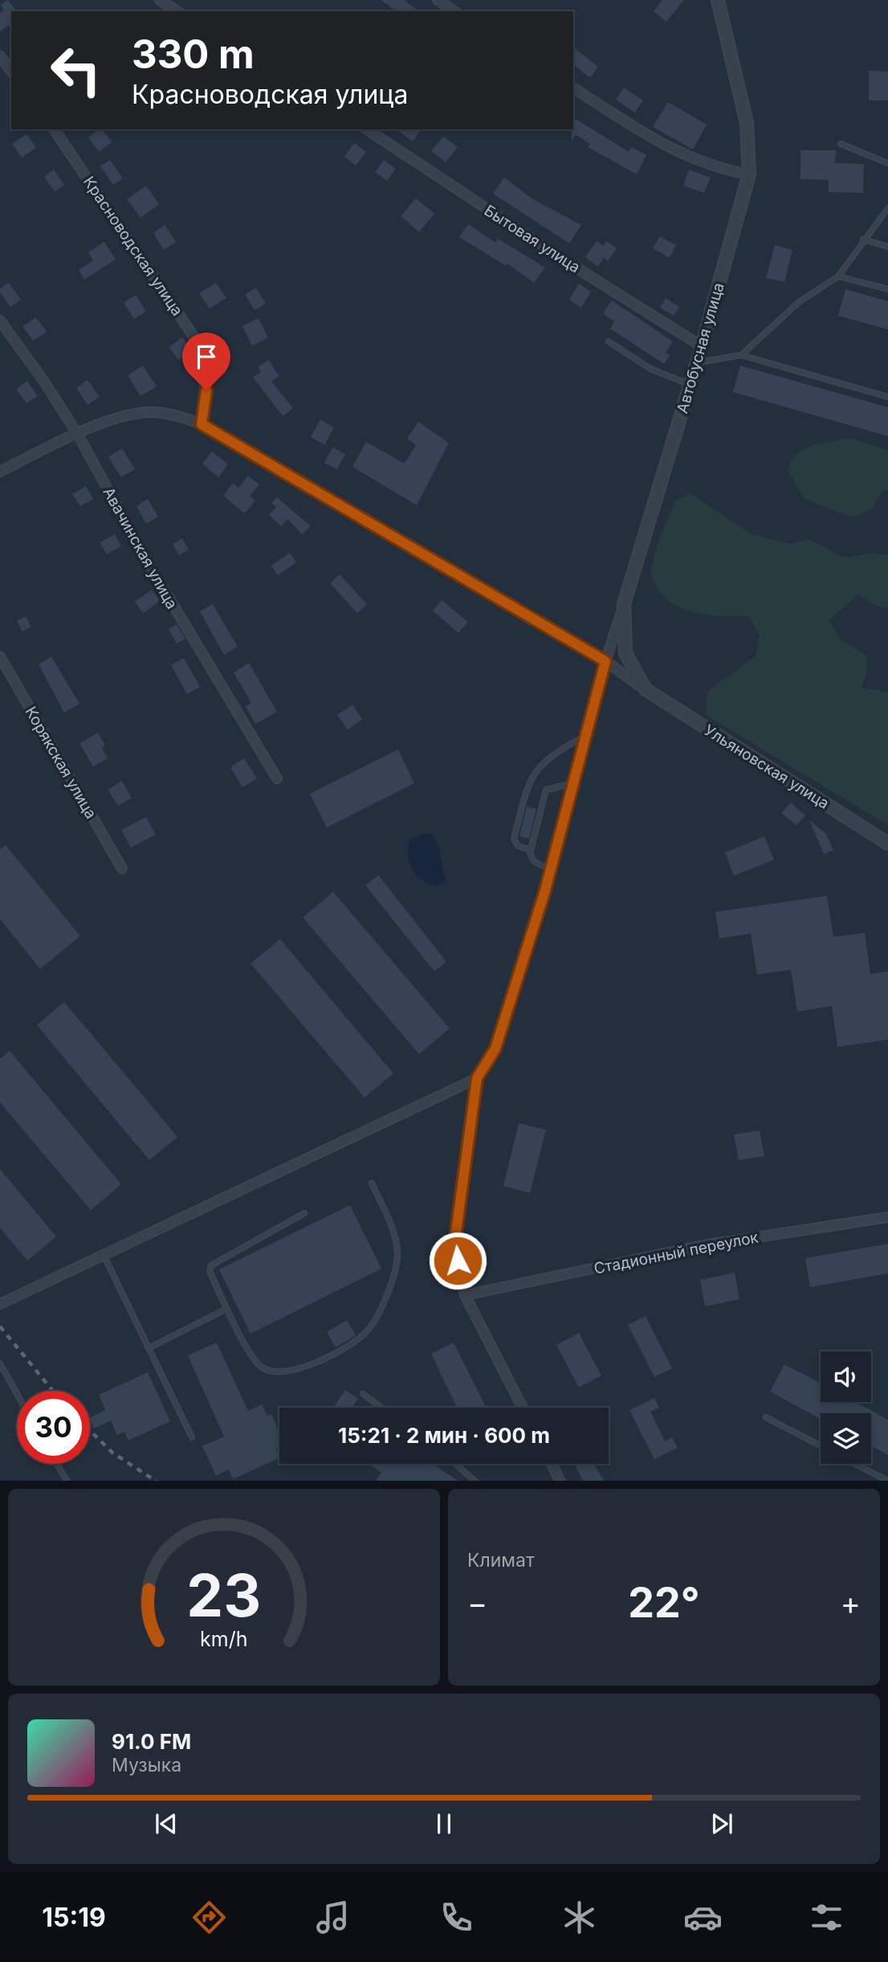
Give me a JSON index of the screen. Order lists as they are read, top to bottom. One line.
{"streets":{"street":["Бытовая улица","Красноводская улица","Автобусная улица","Авачинская улица","Корякская улица","Ульяновская улица","Стадионный переулок"]},"crossings":[["Бытовая улица","Автобусная улица"],["Автобусная улица","Ульяновская улица"]],"page":{"turn":["330 m","Красноводская улица"],"limit":"30","trip":"15:21 · 2 мин · 600 m","tile":"Климат","heat":["−","22°","+"],"song":["91.0 FM","Музыка"],"tabs":"15:19","gauge":["23","km/h"]}}
